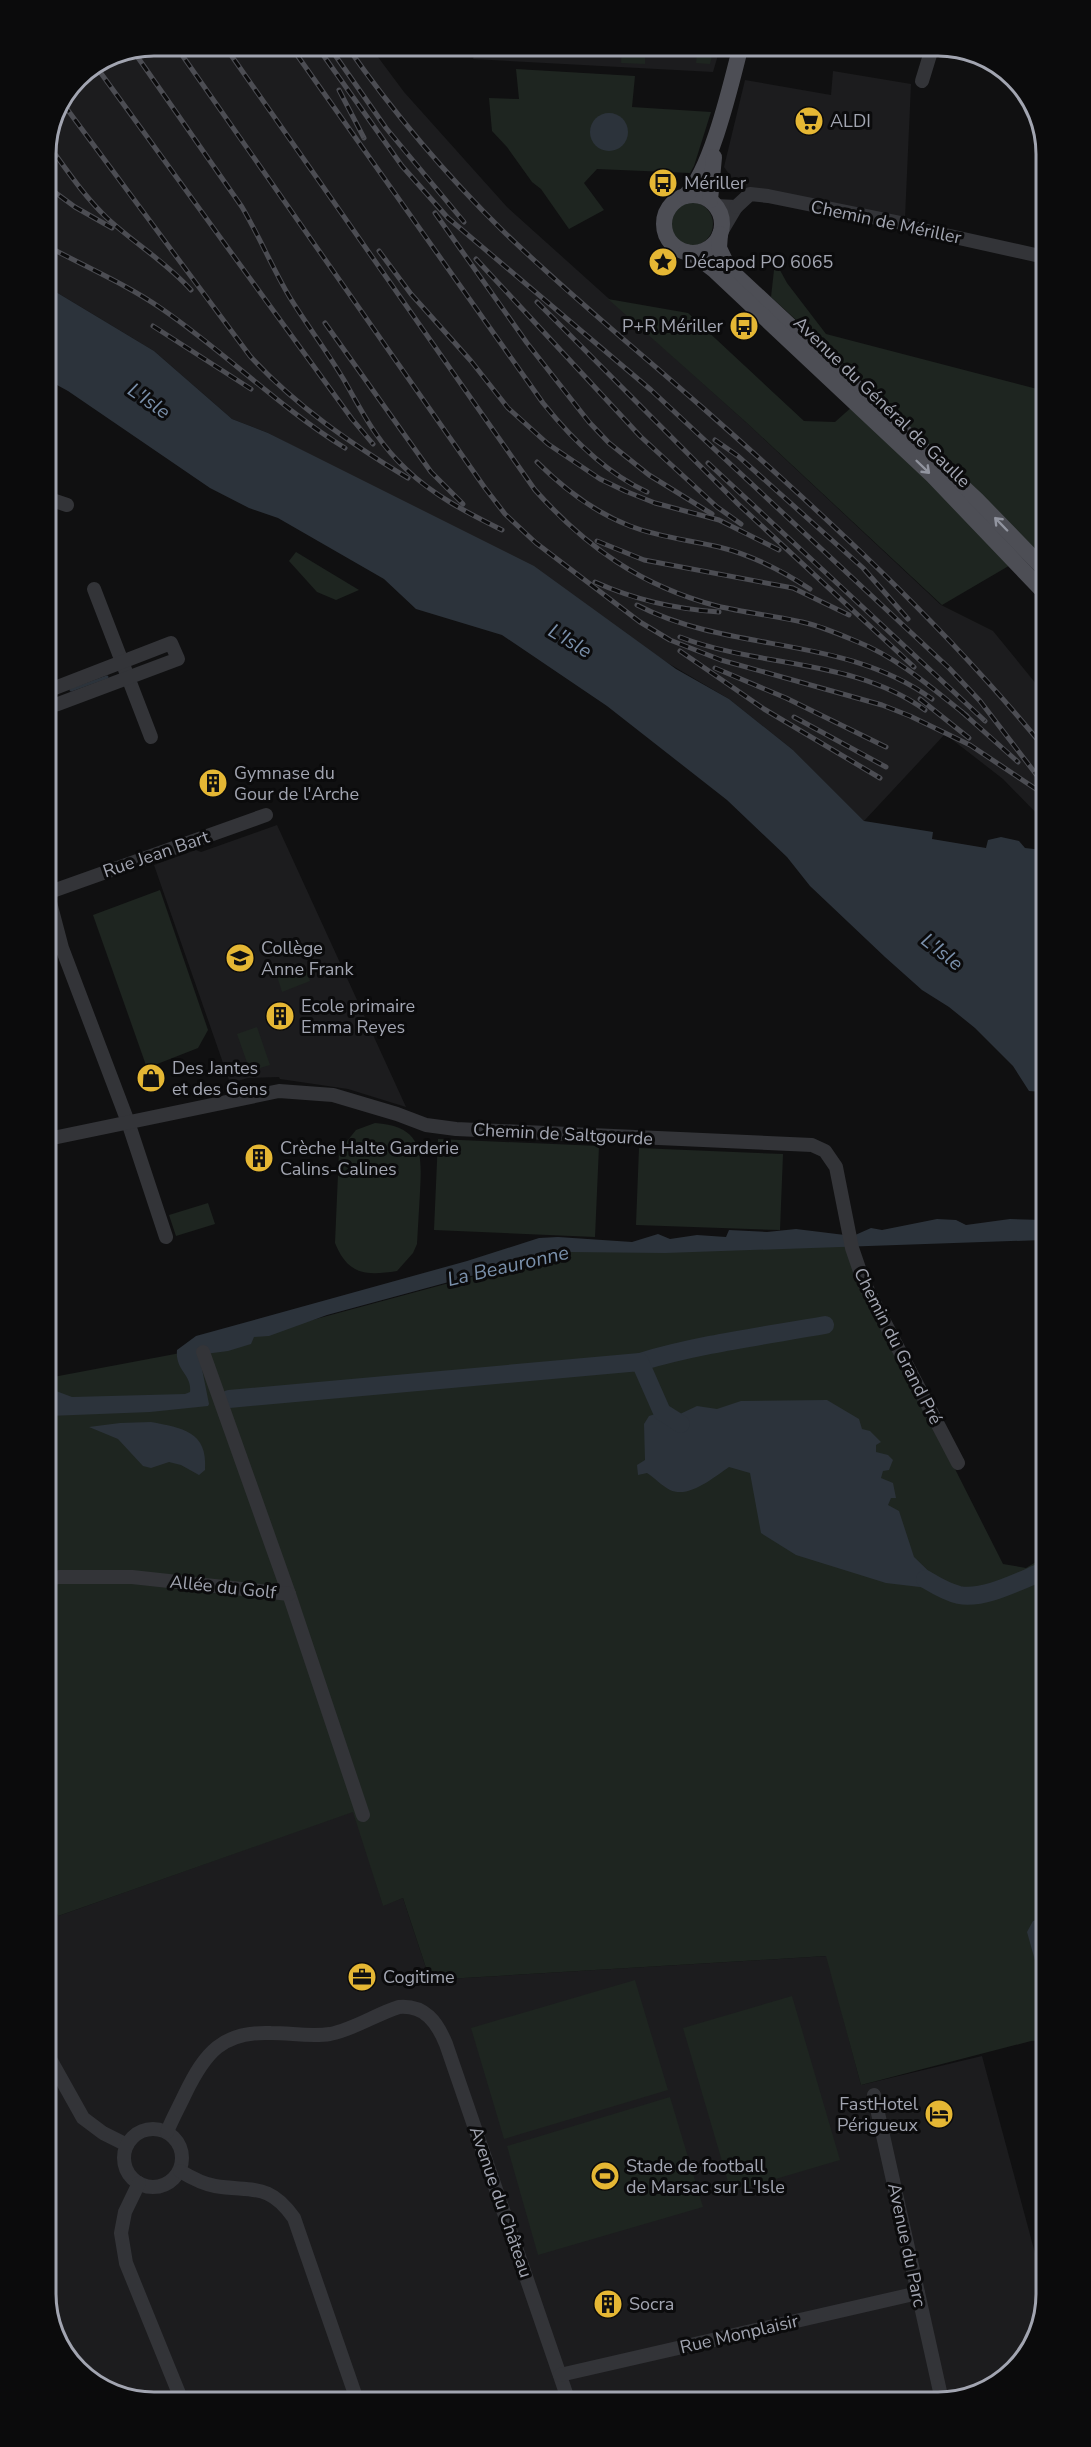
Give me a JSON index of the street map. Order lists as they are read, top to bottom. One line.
{"streets":{"main road":["Avenue du Général de Gaulle"],"street":["Chemin de Mériller","Rue Jean Bart","Chemin de Saltgourde","Chemin du Grand Pré","Allée du Golf","Avenue du Château","Avenue du Parc","Rue Monplaisir"]},"crossings":[["Chemin de Saltgourde","Chemin du Grand Pré"],["Avenue du Château","Rue Monplaisir"],["Avenue du Parc","Rue Monplaisir"]],"water":["L'Isle","La Beauronne"],"places":{"supermarket":["ALDI"],"bus stop":["Mériller","P+R Mériller"],"place":["Décapod PO 6065"],"building":["Gymnase du Gour de l'Arche","Ecole primaire Emma Reyes","Crèche Halte Garderie Calins-Calines","Socra"],"school or university":["Collège Anne Frank"],"shop":["Des Jantes et des Gens"],"office":["Cogitime"],"hotel":["FastHotel Périgueux"],"sports":["Stade de football de Marsac sur L'Isle"]}}
